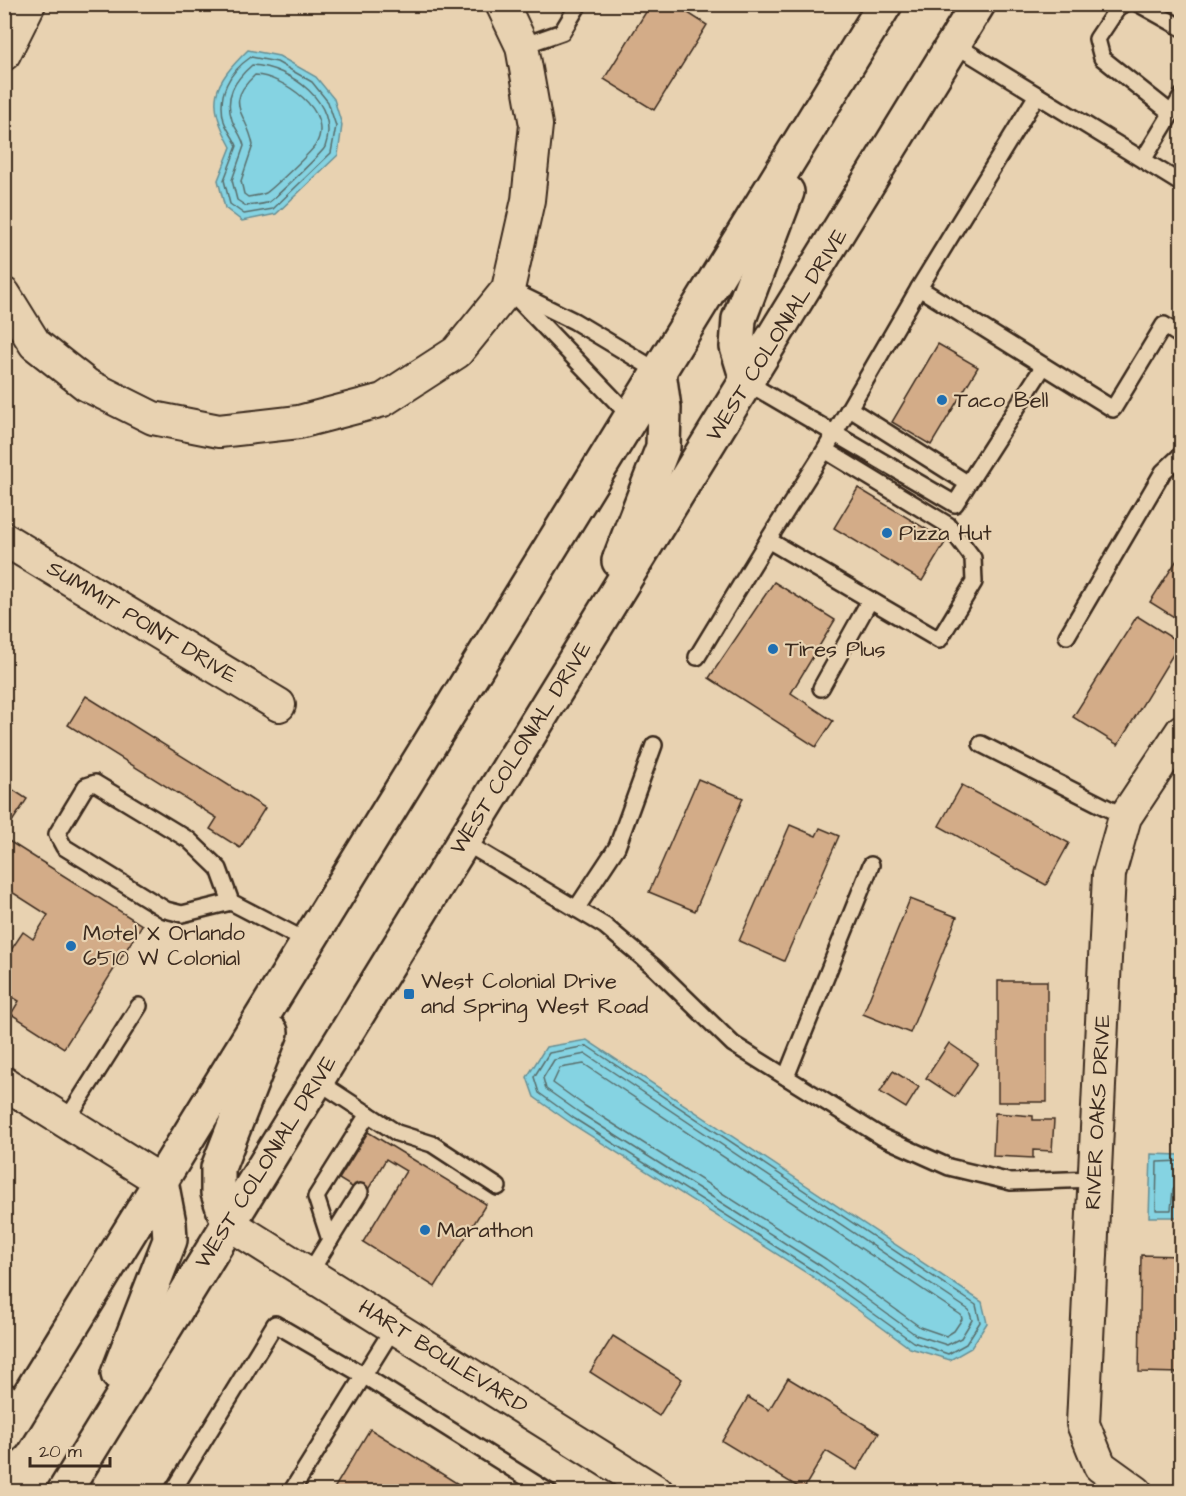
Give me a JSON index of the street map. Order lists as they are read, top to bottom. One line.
{"streets":{"highway":["WEST COLONIAL DRIVE"],"street":["SUMMIT POINT DRIVE","RIVER OAKS DRIVE","HART BOULEVARD"]},"crossings":[["WEST COLONIAL DRIVE","HART BOULEVARD"]],"places":{"other":["Taco Bell","Pizza Hut","Tires Plus","Motel X Orlando 6510 W Colonial","Marathon"],"transit":["West Colonial Drive and Spring West Road"]},"scale_bar":"20 m"}
